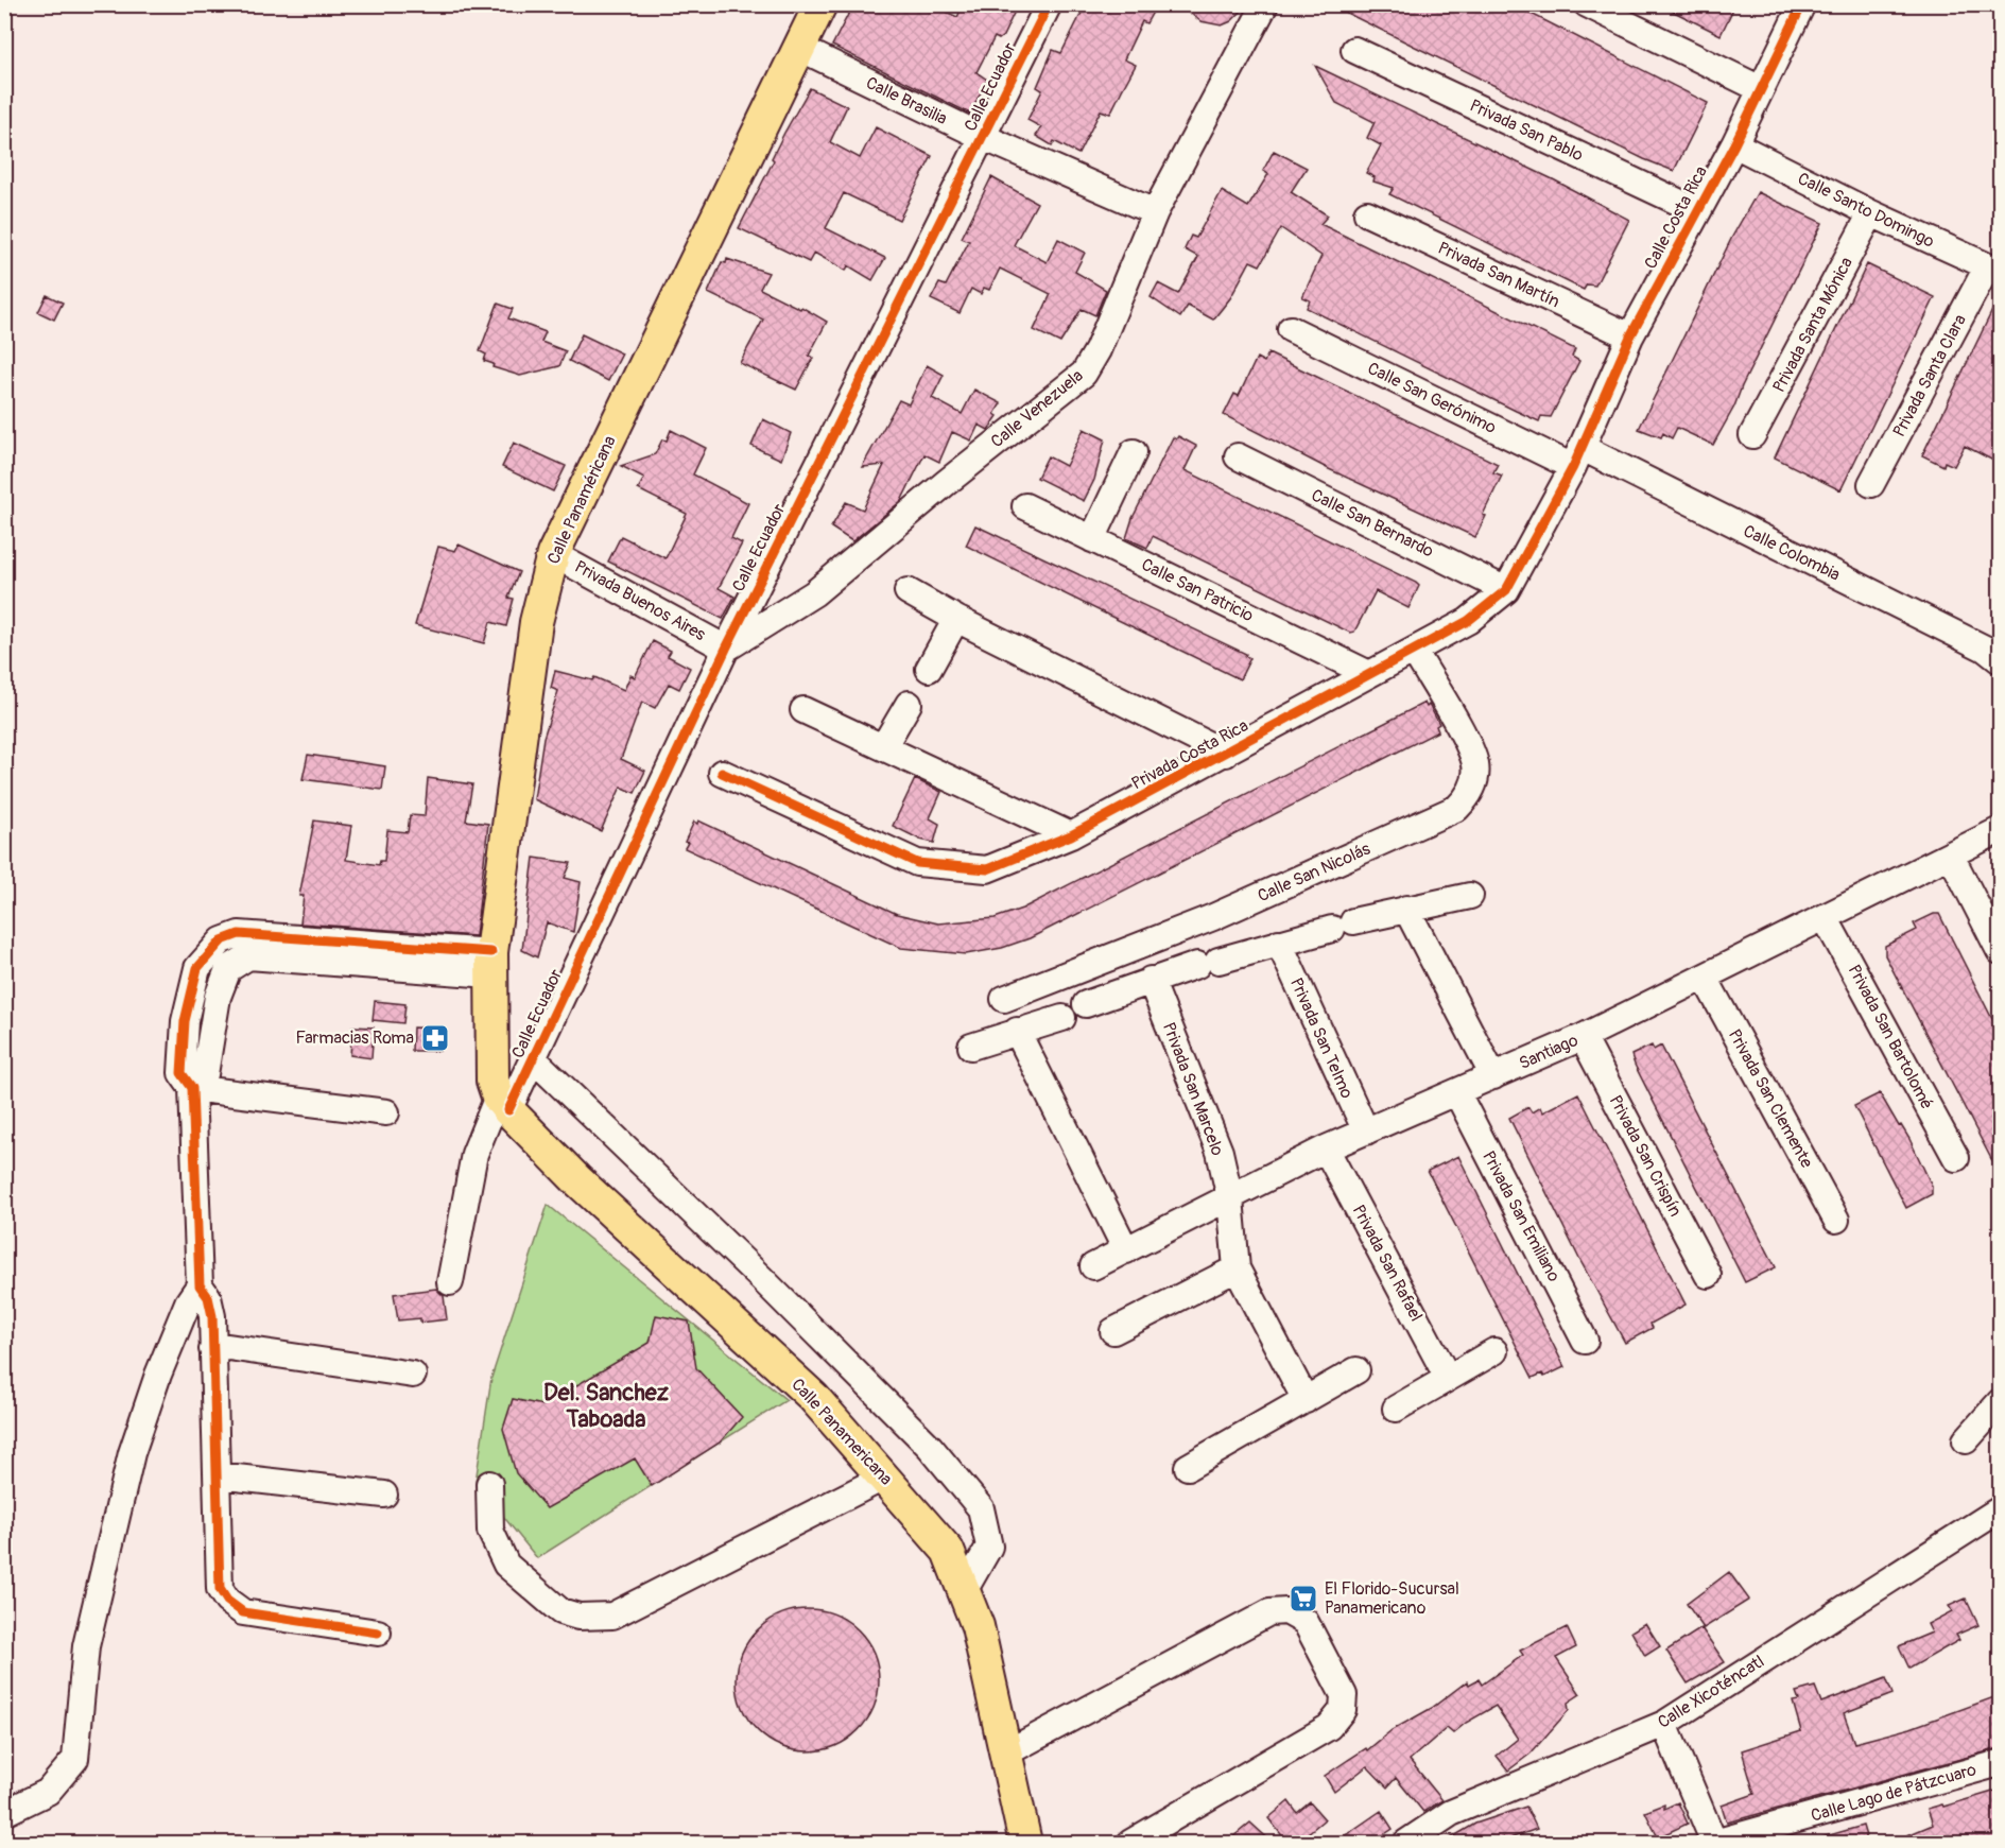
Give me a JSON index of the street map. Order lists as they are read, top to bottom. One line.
{"streets":{"main road":["Calle Panaméricana","Calle Panamericana"],"street":["Calle Ecuador","Calle Brasilia","Privada San Pablo","Calle Santo Domingo","Calle Costa Rica","Privada San Martín","Privada Santa Mónica","Privada Santa Clara","Calle San Gerónimo","Calle Venezuela","Calle San Bernardo","Calle Colombia","Calle San Patricio","Privada Buenos Aires","Privada Costa Rica","Calle San Nicolás","Privada San Bartolomé","Privada San Telmo","Santiago","Privada San Marcelo","Privada San Clemente","Privada San Crispín","Privada San Emiliano","Privada San Rafael","Calle Xicoténcatl","Calle Lago de Pátzcuaro"]},"crossings":[["Calle Ecuador","Calle Brasilia"],["Calle Ecuador","Calle Venezuela"],["Calle Ecuador","Calle Panaméricana"],["Calle Ecuador","Privada Buenos Aires"],["Calle Ecuador","Calle Panamericana"],["Calle Brasilia","Calle Venezuela"],["Calle Brasilia","Calle Panaméricana"],["Privada San Pablo","Calle Costa Rica"],["Calle Santo Domingo","Calle Costa Rica"],["Calle Santo Domingo","Privada Santa Mónica"],["Calle Santo Domingo","Privada Santa Clara"],["Calle Costa Rica","Privada San Martín"],["Calle Costa Rica","Calle San Gerónimo"],["Calle Costa Rica","Calle Colombia"],["Calle Costa Rica","Privada Costa Rica"],["Calle San Gerónimo","Calle Colombia"],["Calle San Gerónimo","Privada Costa Rica"],["Calle Venezuela","Privada Buenos Aires"],["Calle Panaméricana","Privada Buenos Aires"],["Calle Panaméricana","Calle Panamericana"],["Calle San Bernardo","Privada Costa Rica"],["Calle Colombia","Privada Costa Rica"],["Calle San Patricio","Privada Costa Rica"],["Privada Costa Rica","Calle San Nicolás"],["Privada San Bartolomé","Santiago"],["Privada San Telmo","Santiago"],["Santiago","Privada San Marcelo"],["Santiago","Privada San Clemente"],["Santiago","Privada San Crispín"],["Santiago","Privada San Emiliano"],["Santiago","Privada San Rafael"]],"districts":["Del. Sanchez Taboada"],"places":{"pharmacy":["Farmacias Roma"],"supermarket":["El Florido-Sucursal Panamericano"]}}
